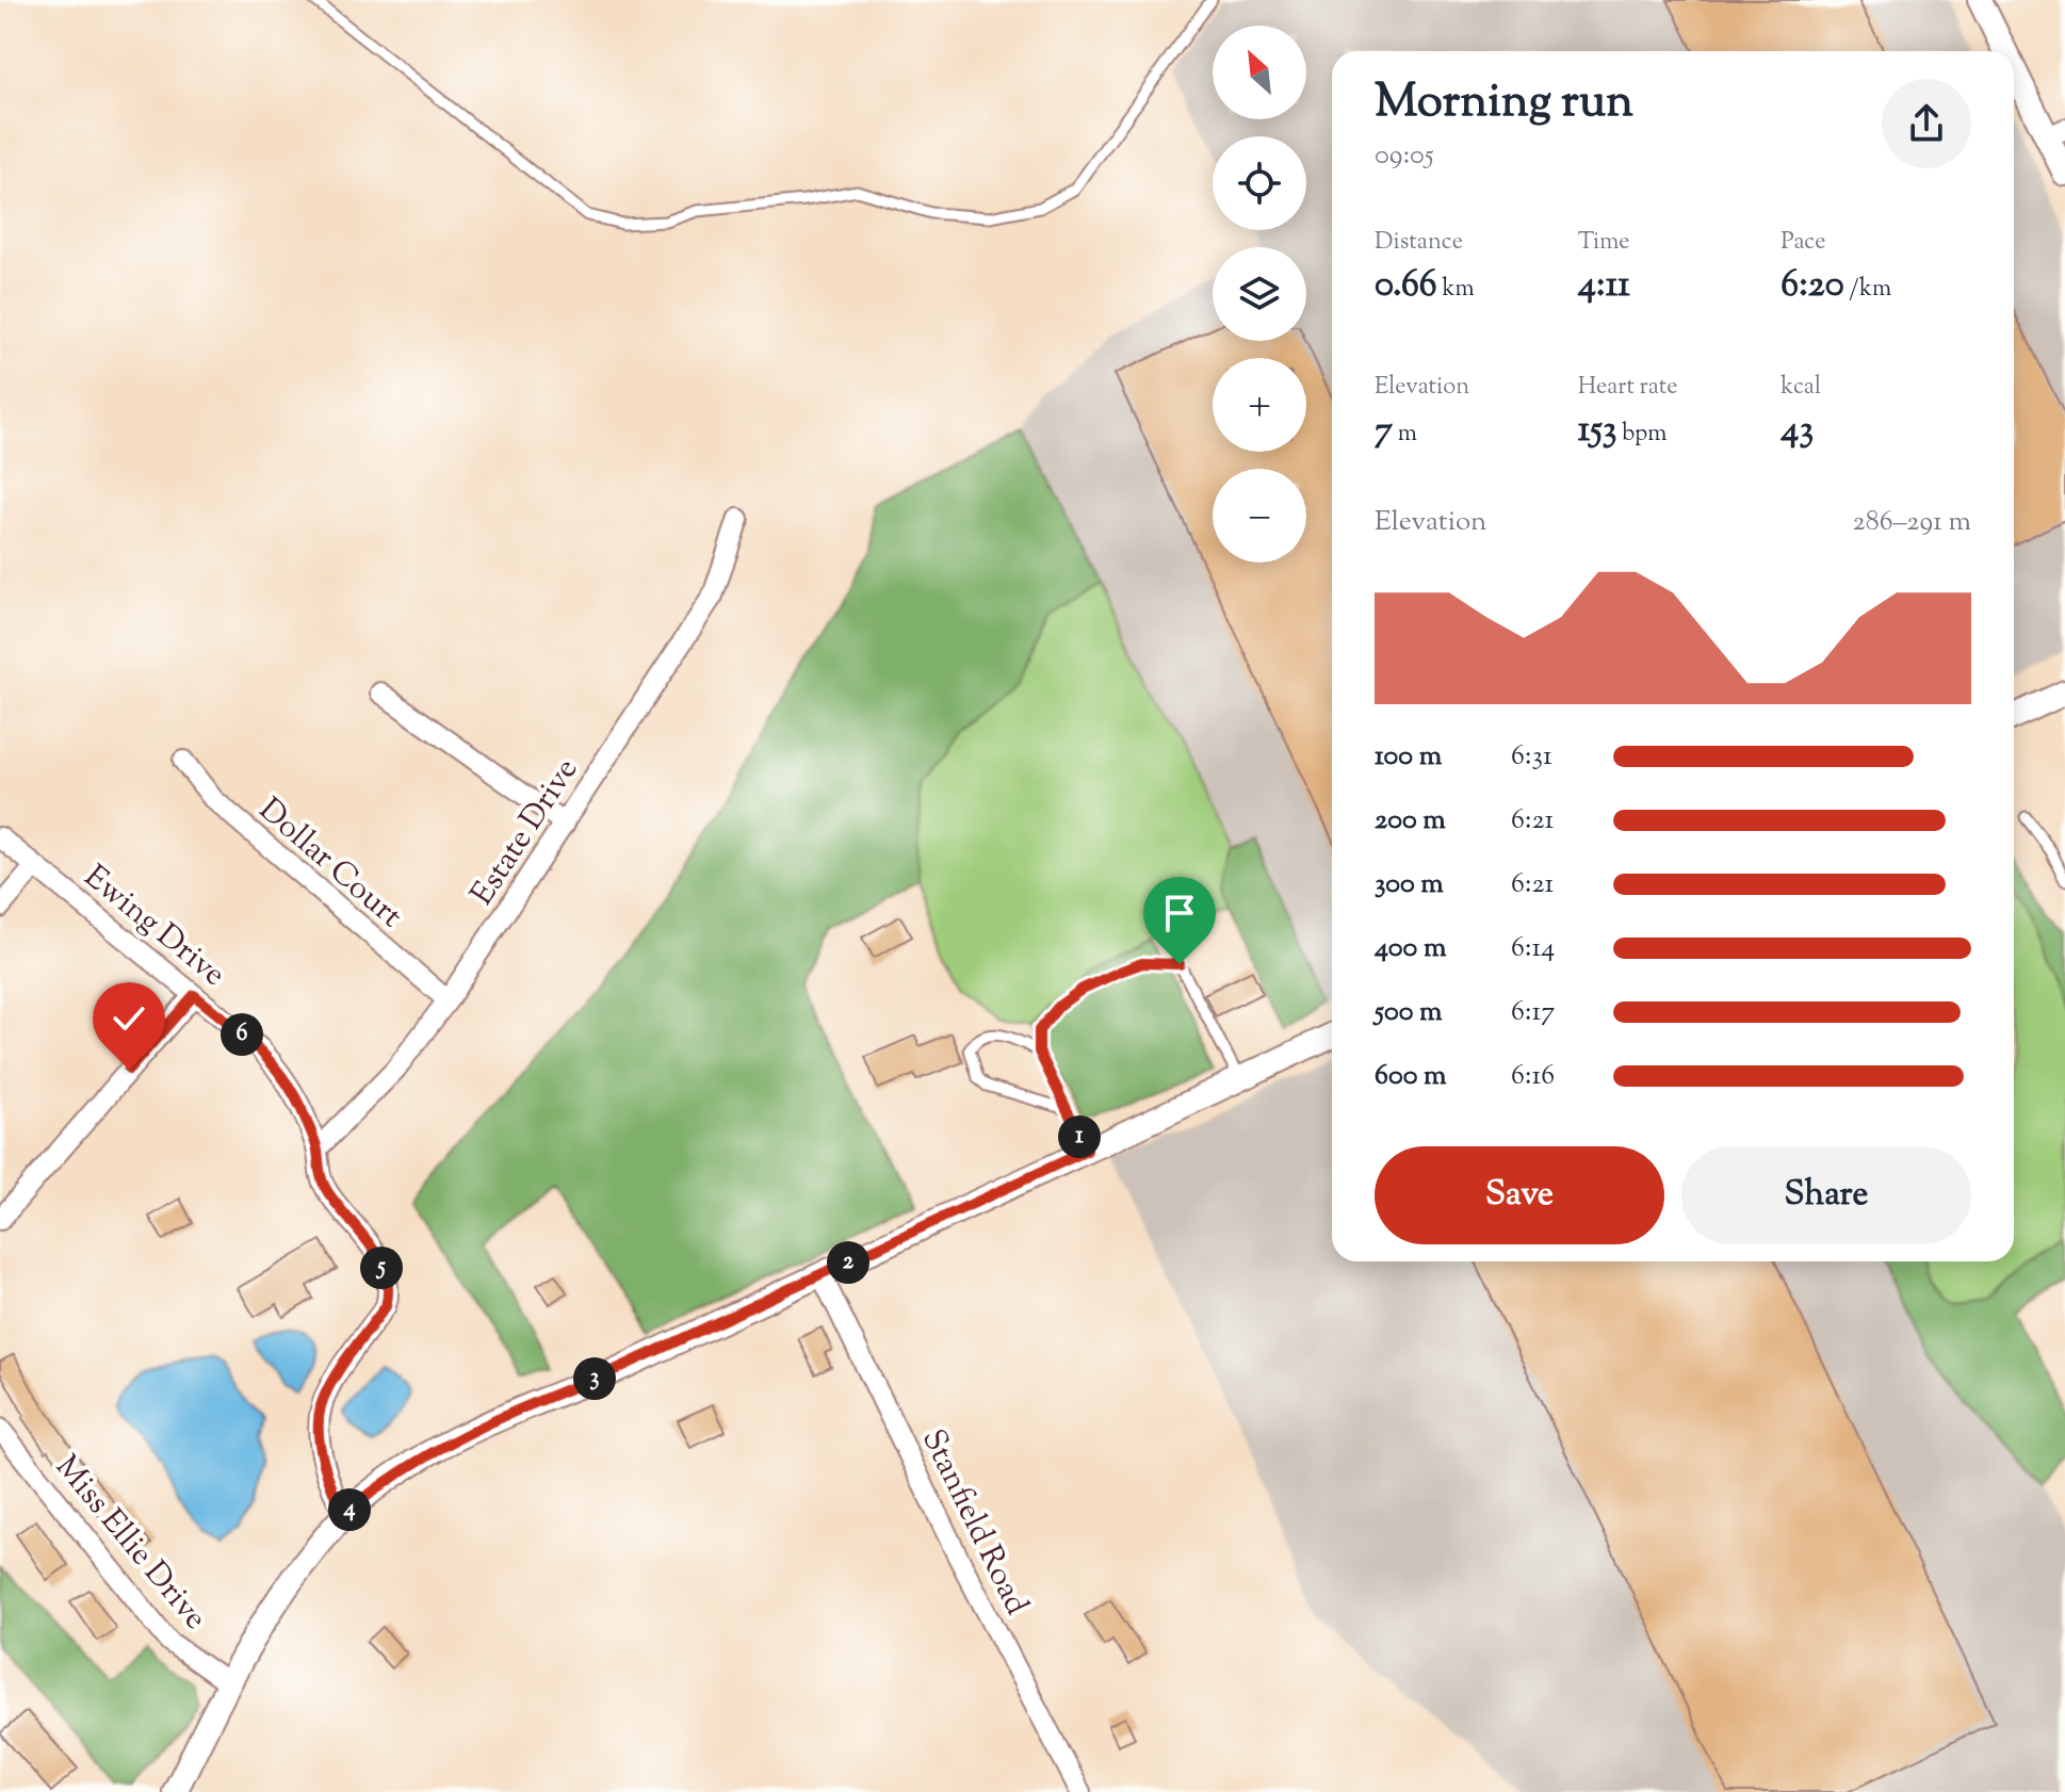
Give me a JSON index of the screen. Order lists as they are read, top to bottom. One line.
{"streets":{"street":["Estate Drive","Dollar Court","Ewing Drive","Stanfield Road","Miss Ellie Drive"]},"crossings":[["Estate Drive","Dollar Court"],["Estate Drive","Ewing Drive"]],"north":"top left","page":{"map_buttons":["+","−"],"heading":["Morning run","09:05"],"stats":[["Distance","0.66 km"],["Time","4:11"],["Pace","6:20 /km"],["Elevation","7 m"],["Heart rate","153 bpm"],["kcal","43"]],"chart":["Elevation","286–291 m"],"list":[{"name":"100 m","note":"6:31"},{"name":"200 m","note":"6:21"},{"name":"300 m","note":"6:21"},{"name":"400 m","note":"6:14"},{"name":"500 m","note":"6:17"},{"name":"600 m","note":"6:16"}],"pins":["6","1","2","5","3","4"],"buttons":["Save","Share"]}}
